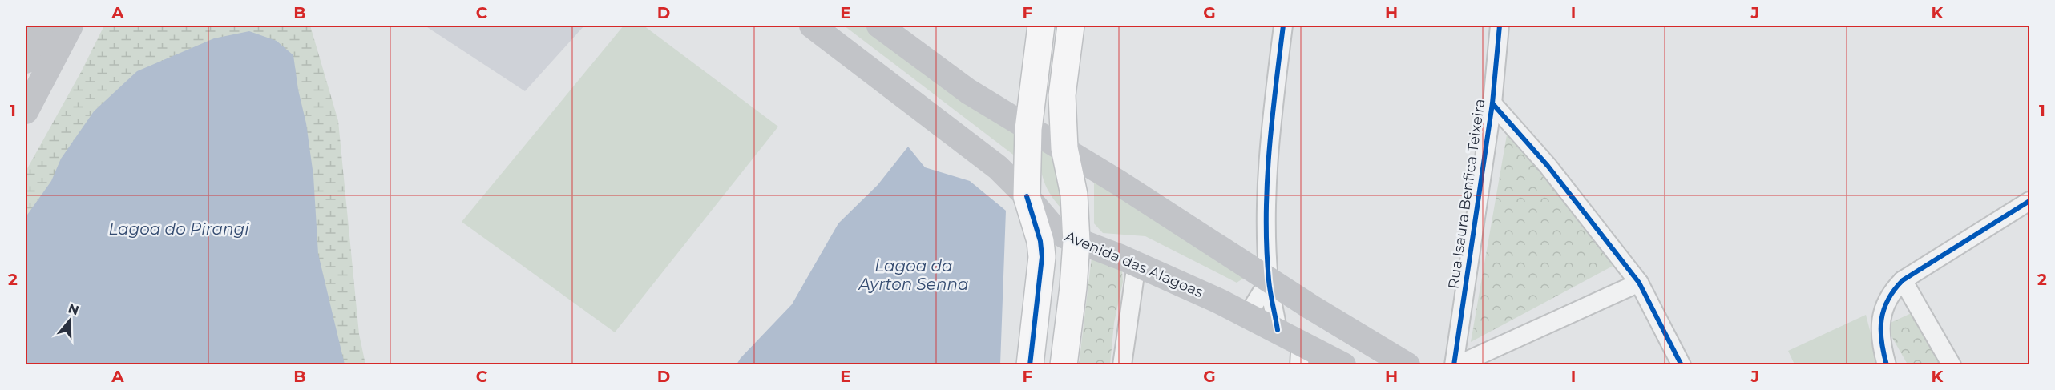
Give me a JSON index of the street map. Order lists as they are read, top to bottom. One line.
{"streets":{"main road":["Avenida das Alagoas"],"street":["Rua Isaura Benfica Teixeira"]},"water":["Lagoa do Pirangi","Lagoa da Ayrton Senna"],"north":"top","grid":{"columns":["A","B","C","D","E","F","G","H","I","J","K"],"rows":["1","2"]}}
